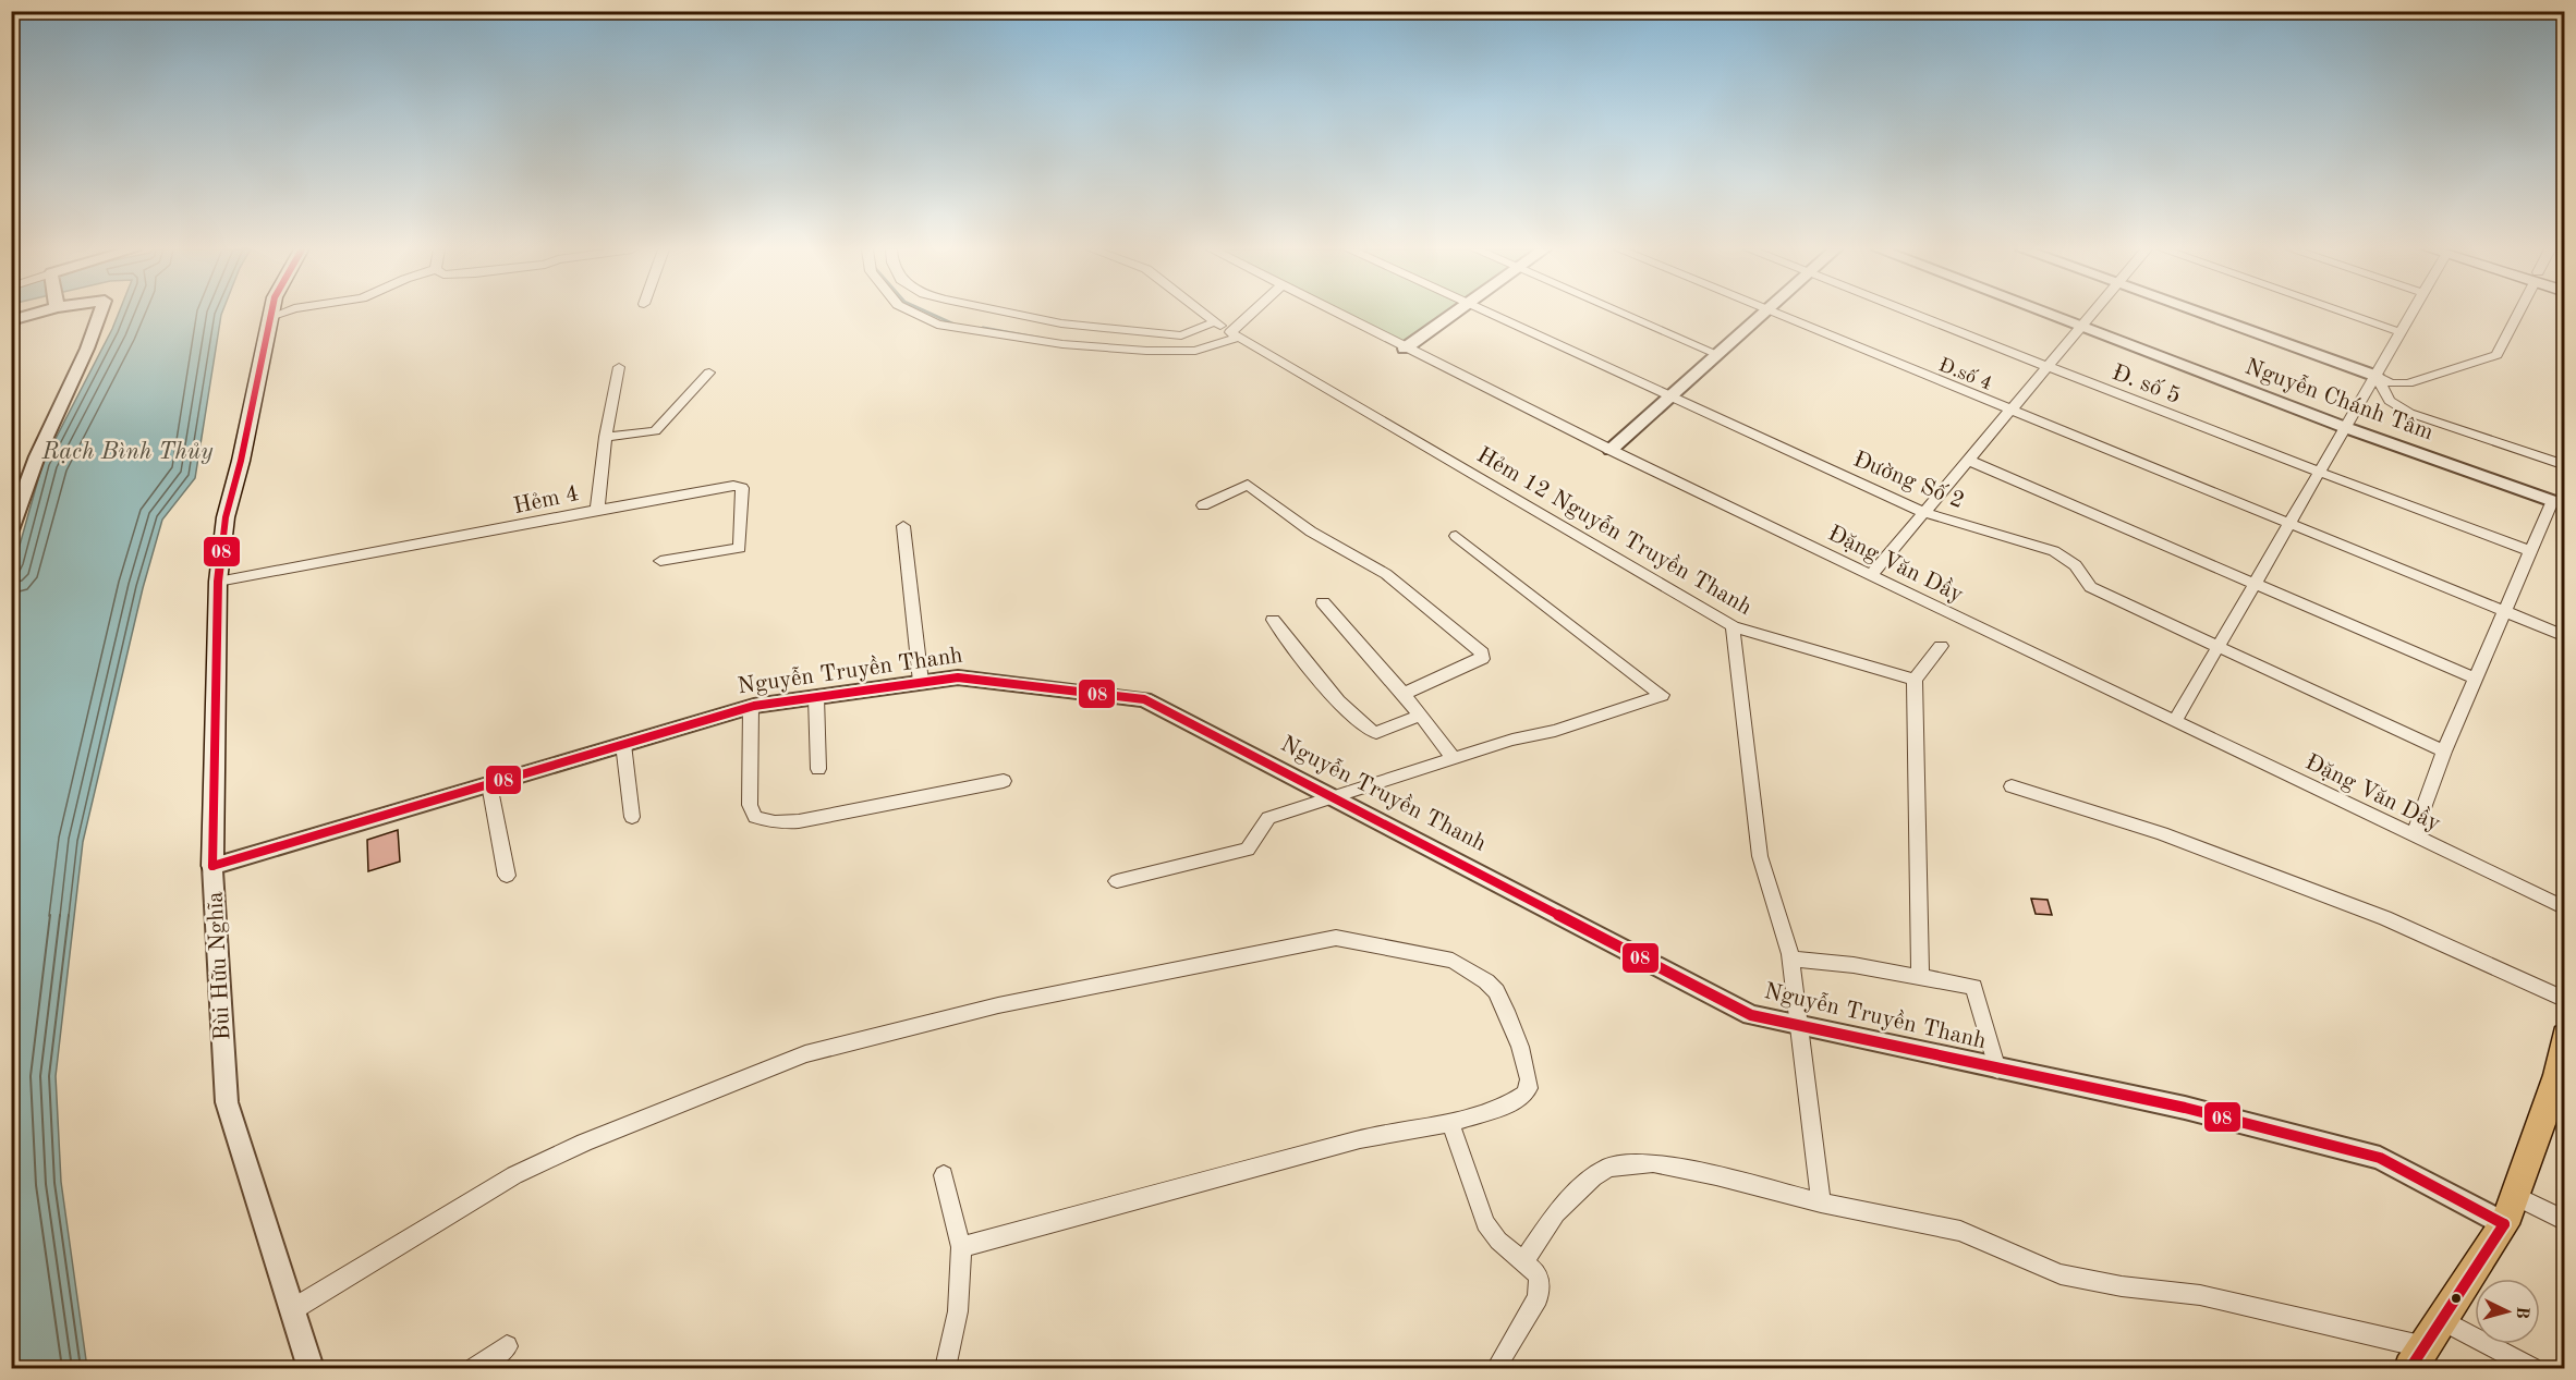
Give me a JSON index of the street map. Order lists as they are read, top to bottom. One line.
{"streets":{"main road":["Bùi Hữu Nghĩa"],"street":["Đ.số 4","Đ. số 5","Nguyễn Chánh Tâm","Đường Số 2","Hẻm 4","Hẻm 12 Nguyễn Truyền Thanh","Đặng Văn Dầy","Nguyễn Truyền Thanh"]},"crossings":[["Hẻm 4","Bùi Hữu Nghĩa"],["Nguyễn Truyền Thanh","Bùi Hữu Nghĩa"]],"water":["Rạch Bình Thủy"],"lines":["transit line 08"],"north":"right"}
